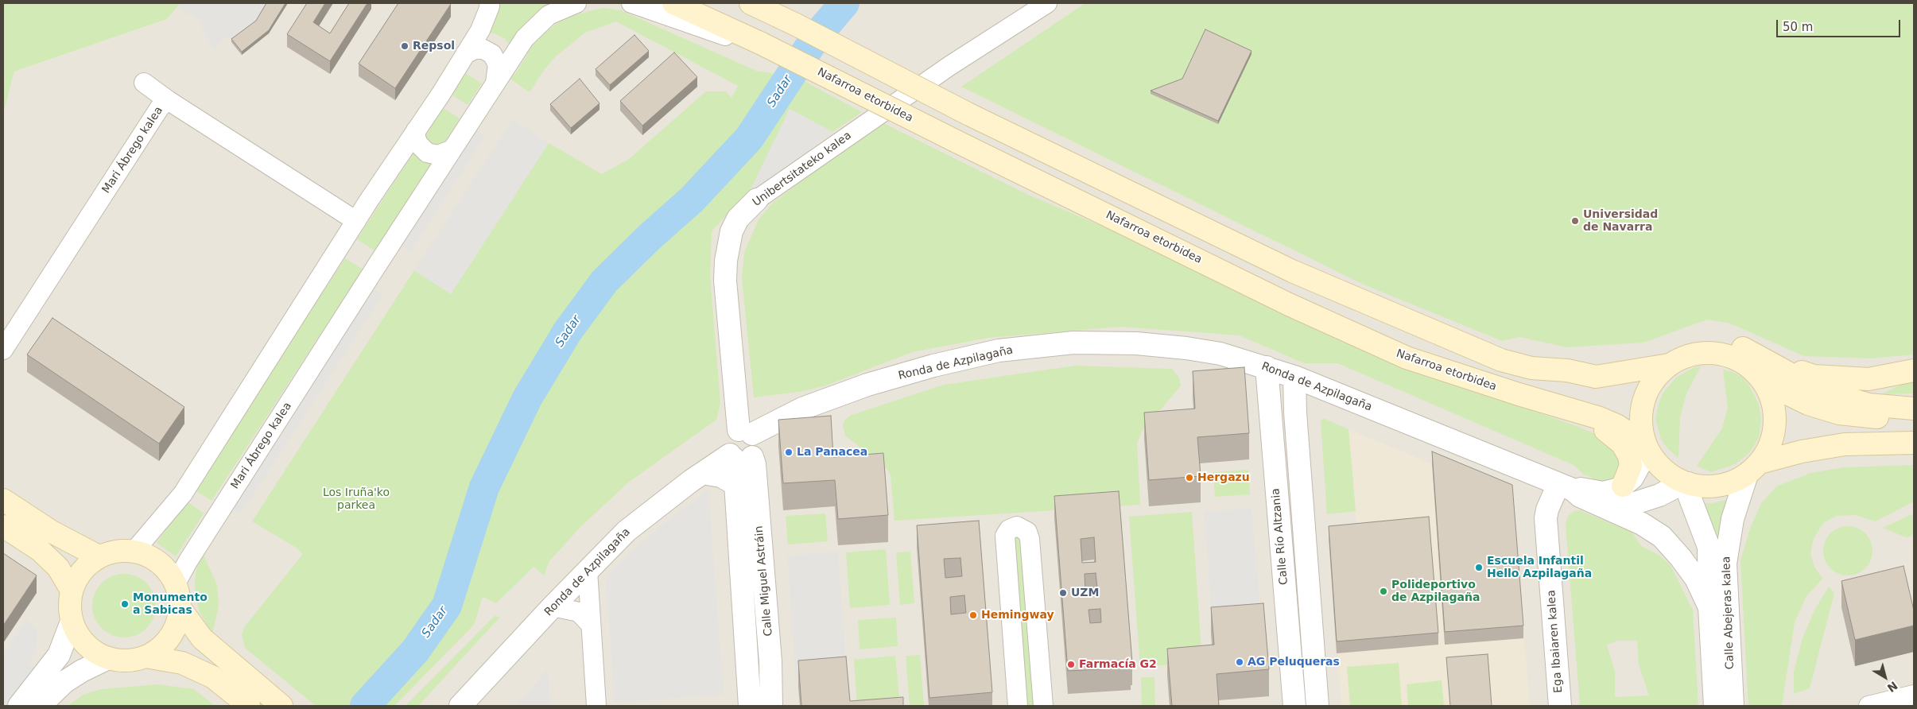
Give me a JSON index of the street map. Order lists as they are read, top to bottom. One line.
{"streets":{"main road":["Nafarroa etorbidea"],"street":["Mari Ábrego kalea","Unibertsitateko kalea","Ronda de Azpilagaña","Calle Río Altzania","Calle Miguel Astráin","Calle Abejeras kalea","Ega Ibaiaren kalea"]},"crossings":[["Nafarroa etorbidea","Ronda de Azpilagaña"],["Nafarroa etorbidea","Calle Abejeras kalea"],["Unibertsitateko kalea","Ronda de Azpilagaña"],["Unibertsitateko kalea","Calle Miguel Astráin"],["Ronda de Azpilagaña","Calle Río Altzania"],["Ronda de Azpilagaña","Calle Miguel Astráin"],["Ronda de Azpilagaña","Calle Abejeras kalea"],["Ronda de Azpilagaña","Ega Ibaiaren kalea"]],"water":["Sadar"],"parks":["Los Iruña'ko parkea"],"places":["Repsol","Universidad de Navarra","La Panacea","Hergazu","Escuela Infantil Hello Azpilagaña","Polideportivo de Azpilagaña","UZM","Monumento a Sabicas","Hemingway","AG Peluqueras","Farmacía G2"],"scale_bar":"50 m","north":"bottom right"}
